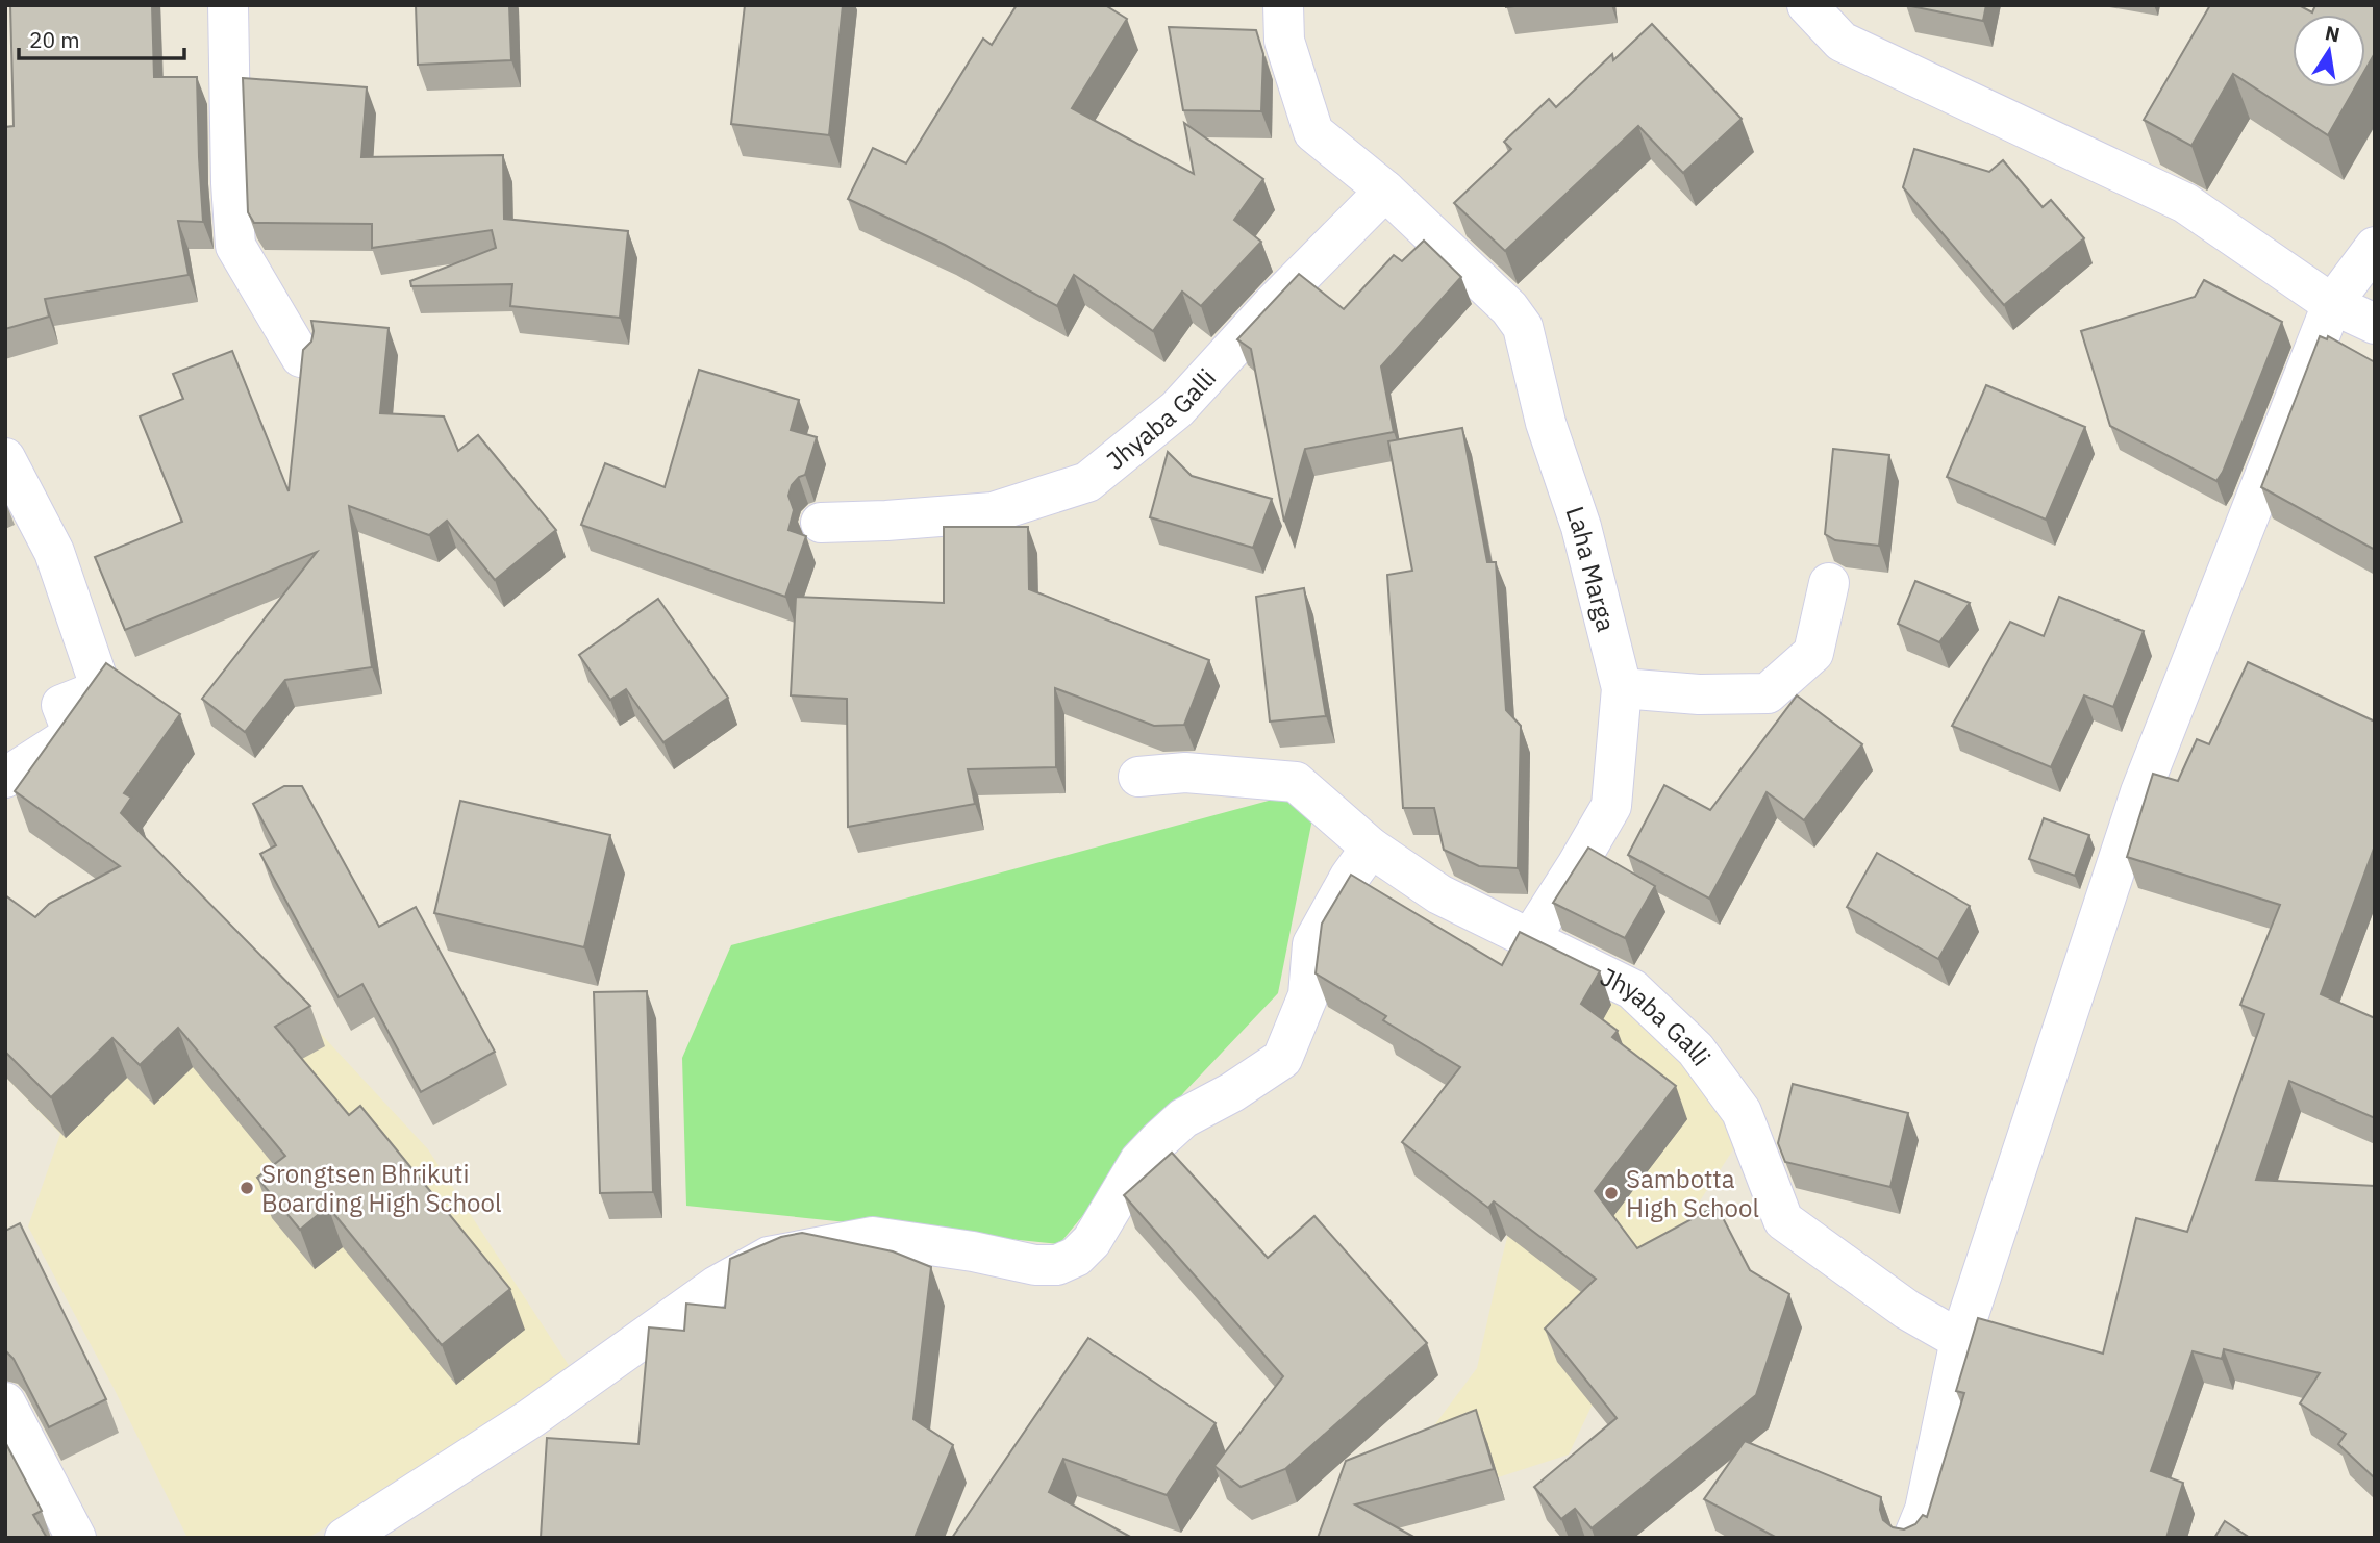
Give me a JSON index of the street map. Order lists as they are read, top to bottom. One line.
{"streets":{"street":["Jhyaba Galli","Laha Marga"]},"crossings":[["Jhyaba Galli","Laha Marga"]],"places":["Srongtsen Bhrikuti Boarding High School","Sambotta High School"],"scale_bar":"20 m","north":"top"}
